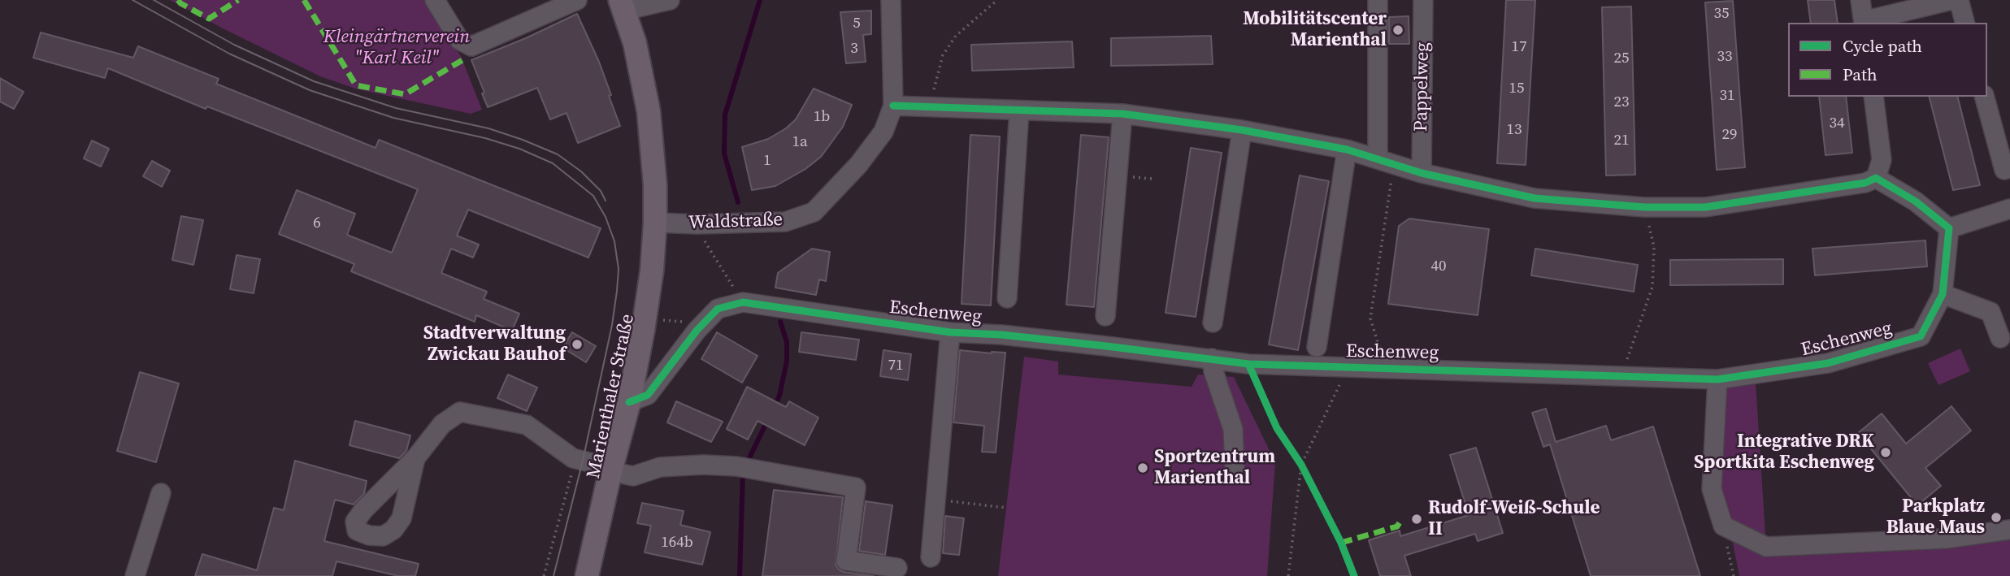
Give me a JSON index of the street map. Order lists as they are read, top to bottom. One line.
{"streets":{"main road":["Marienthaler Straße"],"street":["Pappelweg","Waldstraße","Eschenweg"]},"crossings":[["Waldstraße","Marienthaler Straße"],["Eschenweg","Marienthaler Straße"]],"parks":["Kleingärtnerverein \"Karl Keil\""],"places":["Mobilitätscenter Marienthal","Stadtverwaltung Zwickau Bauhof","Integrative DRK Sportkita Eschenweg","Sportzentrum Marienthal","Parkplatz Blaue Maus","Rudolf-Weiß-Schule II"],"house_numbers":["35","5","17","3","33","25","15","31","23","1b","34","13","29","21","1a","1","6","40","71","164b"],"legend":["Cycle path","Path"]}
